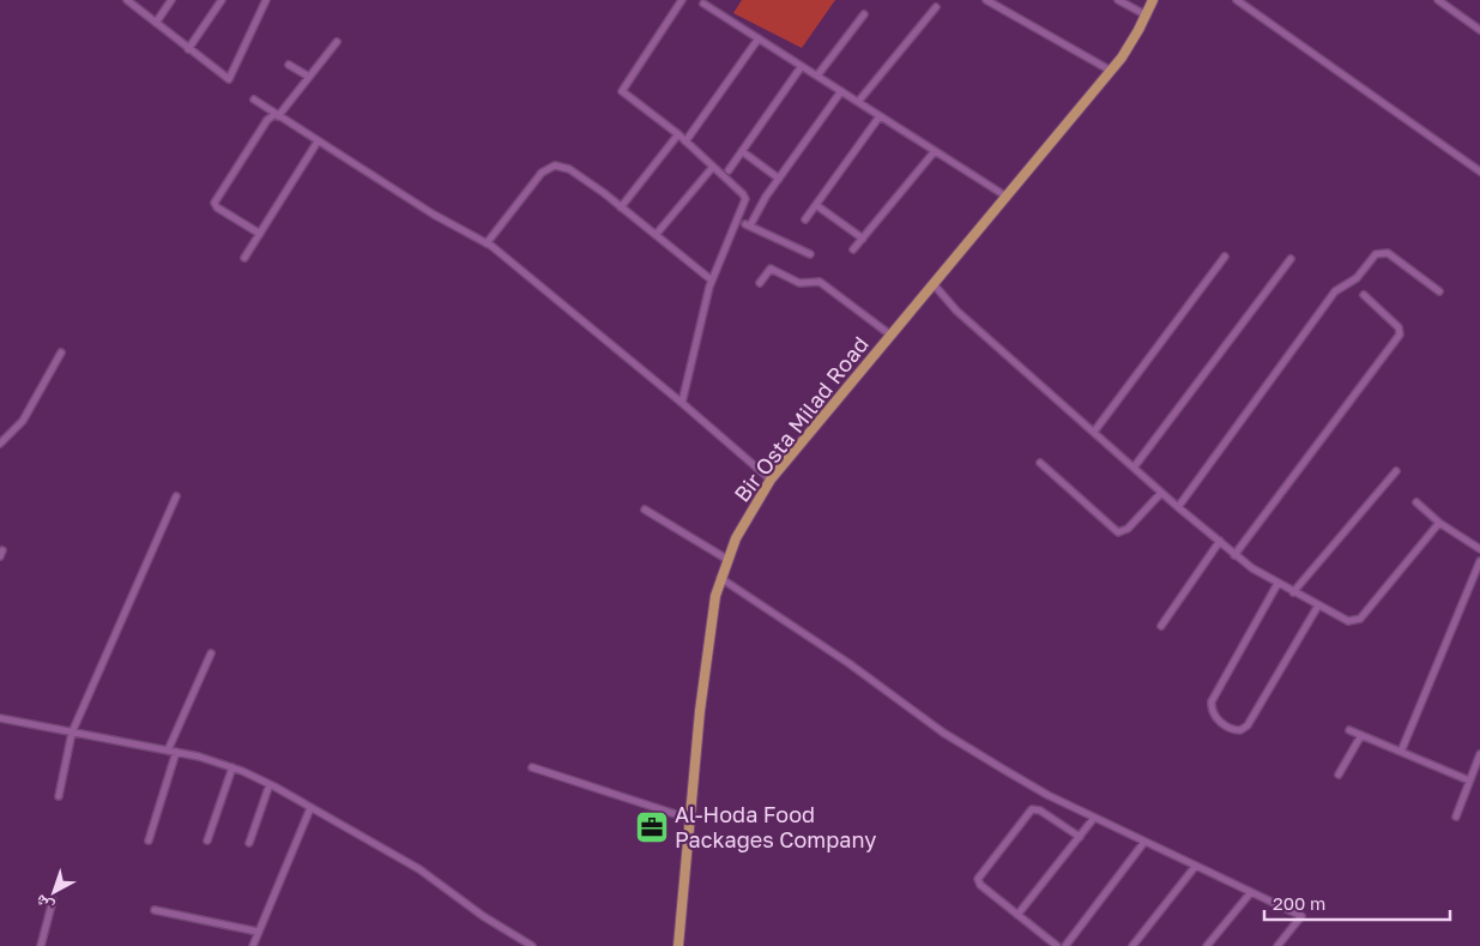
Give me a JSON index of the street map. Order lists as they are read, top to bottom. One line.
{"streets":{"main road":["Bir Osta Milad Road"]},"places":{"office":["Al-Hoda Food Packages Company"]},"scale_bar":"200 m","north":"bottom left"}
